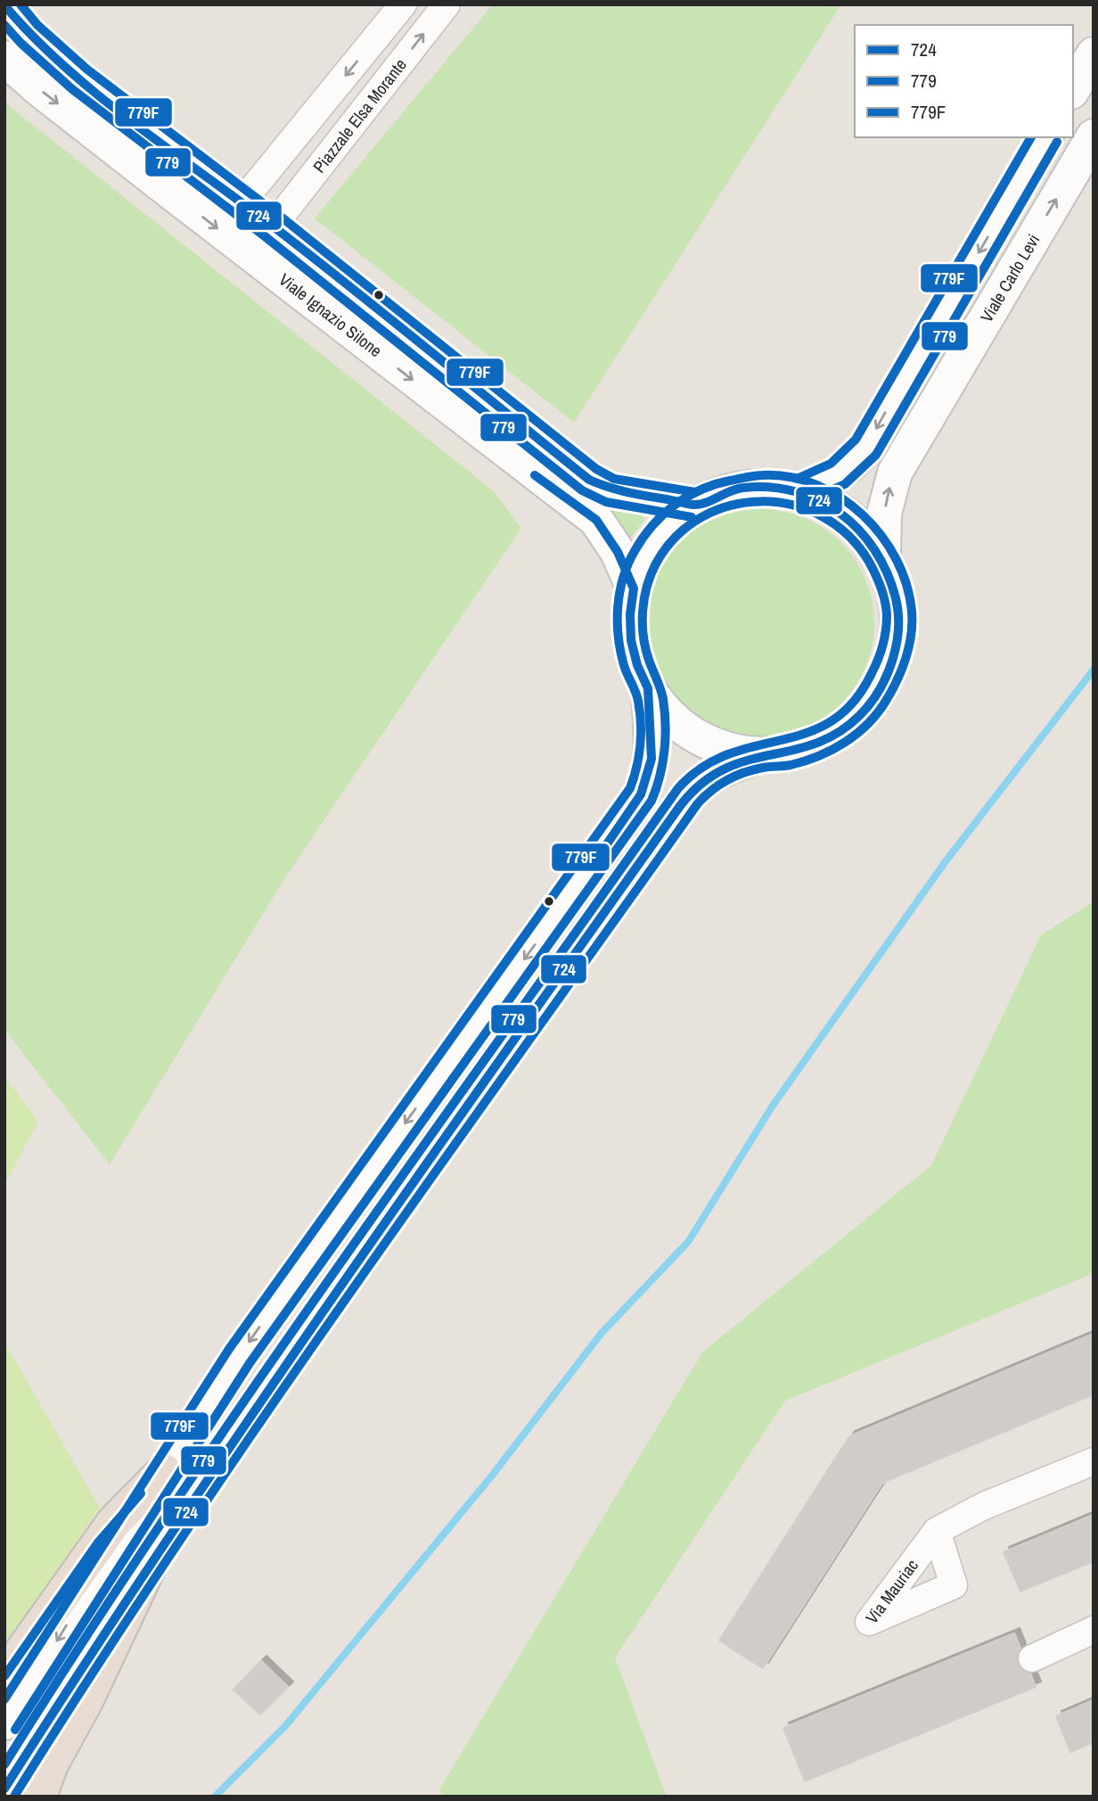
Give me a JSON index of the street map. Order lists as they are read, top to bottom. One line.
{"streets":{"street":["Piazzale Elsa Morante","Viale Carlo Levi","Viale Ignazio Silone"]},"crossings":[["Piazzale Elsa Morante","Viale Ignazio Silone"]],"lines":["transit line 779F","transit line 724","transit line 779"],"legend":["724","779","779F"]}
